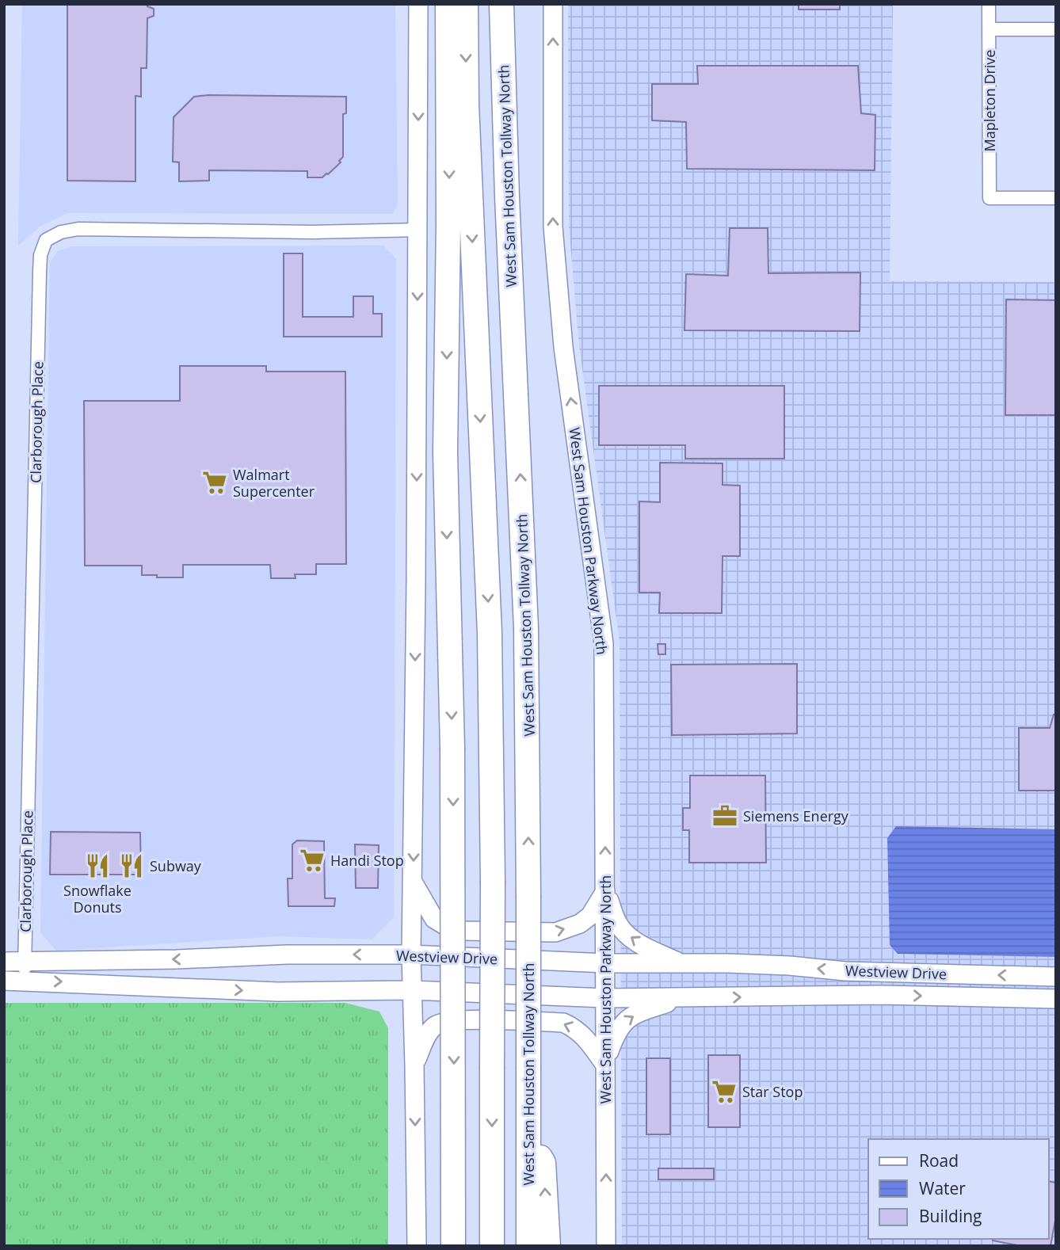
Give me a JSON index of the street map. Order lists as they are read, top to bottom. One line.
{"streets":{"highway":["West Sam Houston Tollway North"],"main road":["West Sam Houston Parkway North","Westview Drive"],"street":["Mapleton Drive","Clarborough Place"]},"crossings":[["Clarborough Place","Westview Drive"],["West Sam Houston Parkway North","Westview Drive"]],"places":{"supermarket":["Walmart Supercenter","Handi Stop","Star Stop"],"office":["Siemens Energy"],"restaurant":["Snowflake Donuts","Subway"]},"legend":["Road","Water","Building"]}
